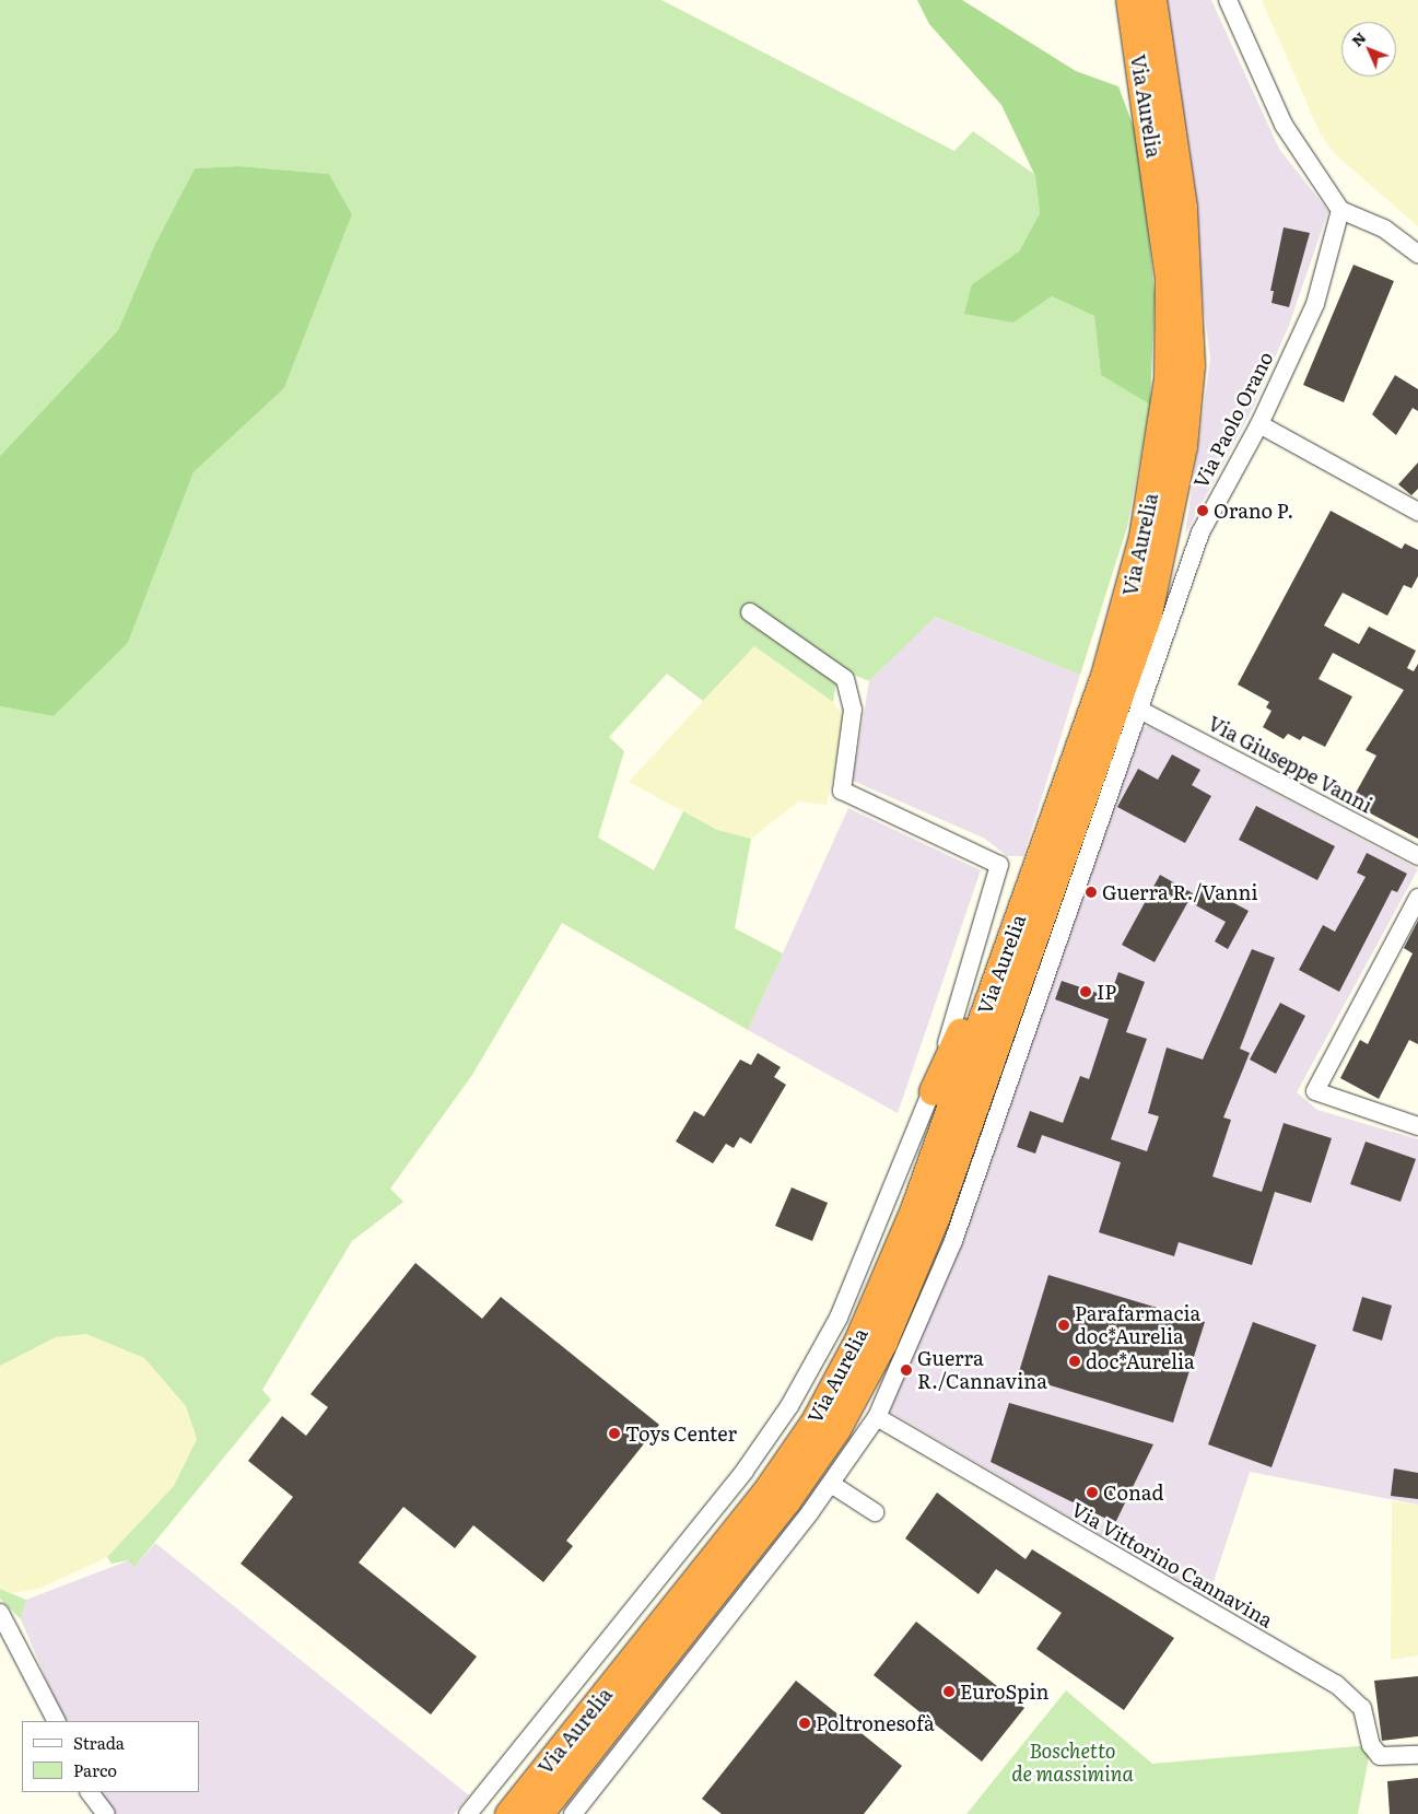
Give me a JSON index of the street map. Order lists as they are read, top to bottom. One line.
{"streets":{"highway":["Via Aurelia"],"street":["Via Paolo Orano","Via Giuseppe Vanni","Via Vittorino Cannavina"]},"crossings":[["Via Paolo Orano","Via Giuseppe Vanni"]],"parks":["Boschetto de massimina"],"places":["Orano P.","Guerra R./Vanni","IP","Parafarmacia doc*Aurelia","doc*Aurelia","Guerra R./Cannavina","Toys Center","Conad","EuroSpin","Poltronesofà"],"legend":["Strada","Parco"],"north":"top left"}
